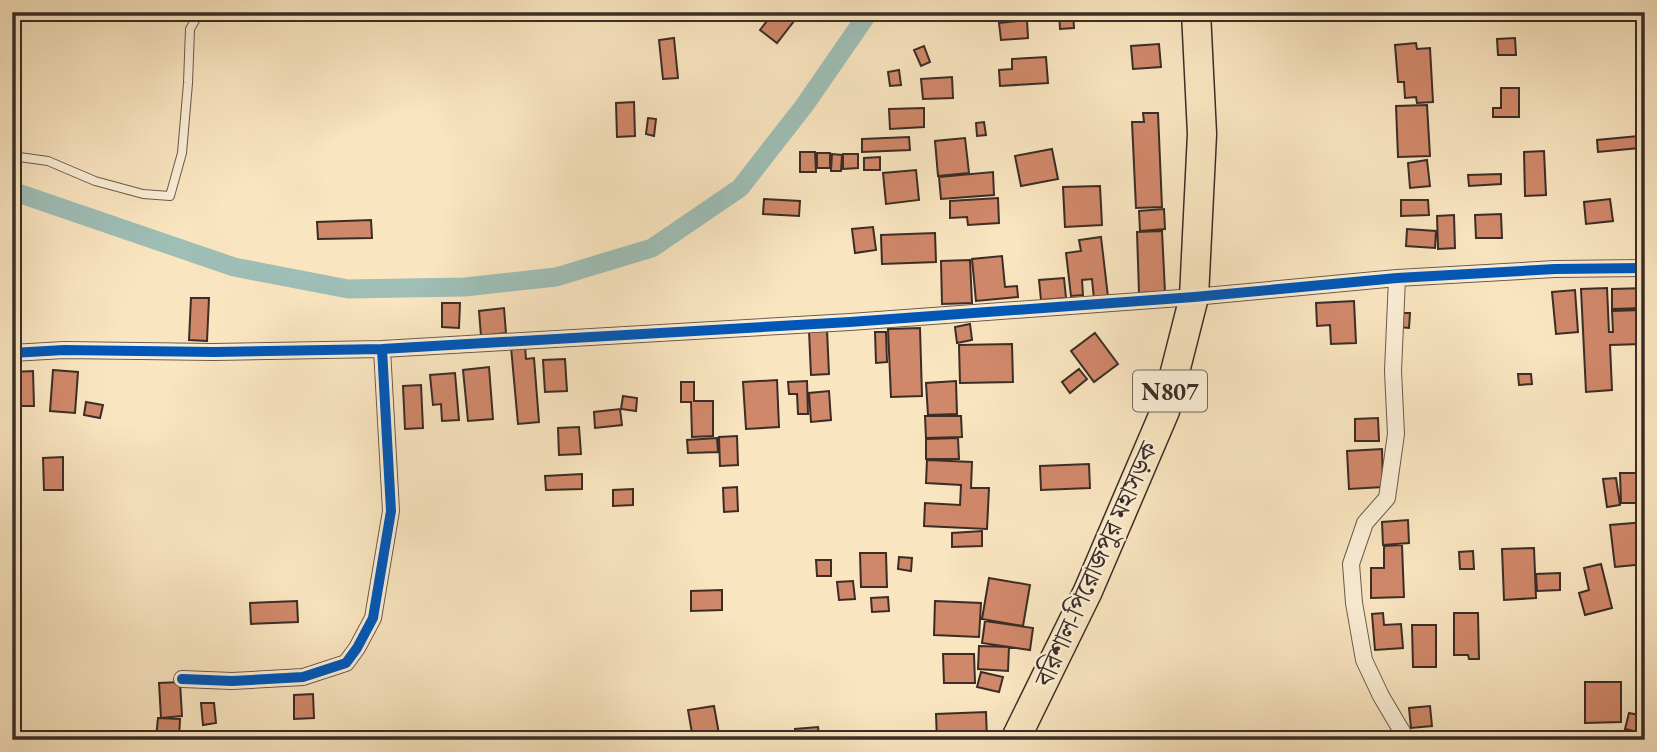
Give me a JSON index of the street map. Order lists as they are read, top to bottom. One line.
{"streets":{"highway":["N807","বরিশাল-পিরোজপুর মহাসড়ক"]}}
